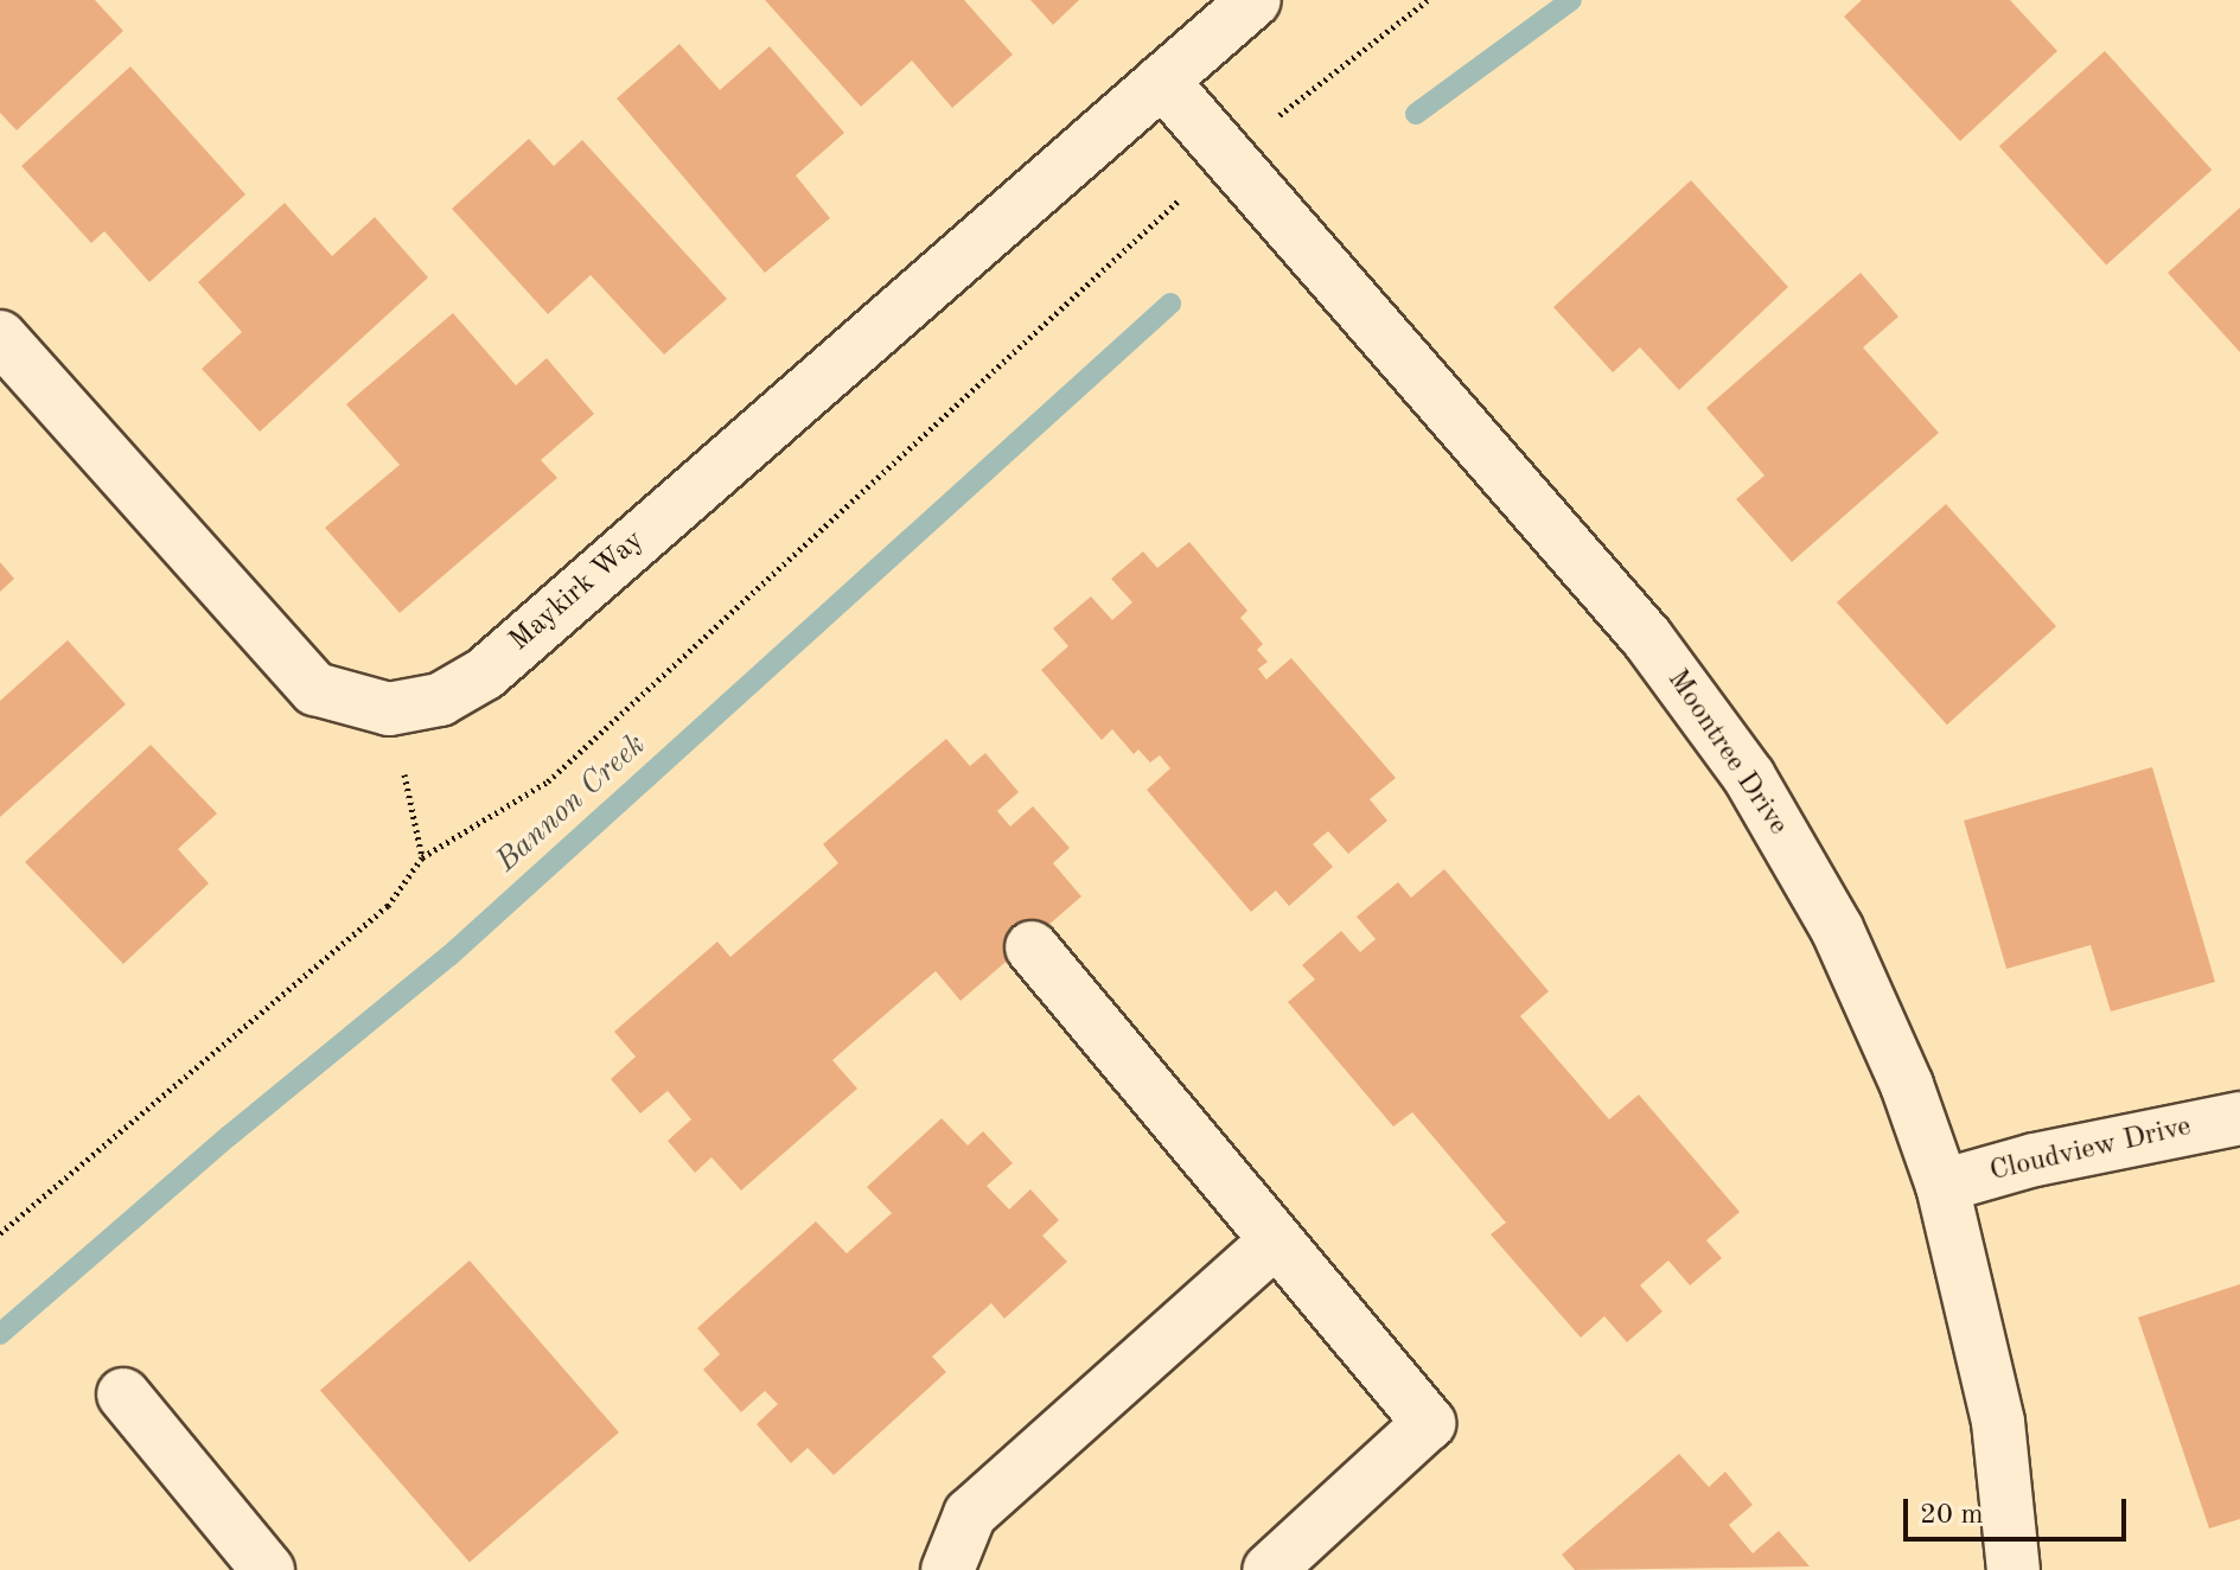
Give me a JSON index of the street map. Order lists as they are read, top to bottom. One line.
{"streets":{"street":["Maykirk Way","Moontree Drive","Cloudview Drive"]},"crossings":[["Maykirk Way","Moontree Drive"],["Moontree Drive","Cloudview Drive"]],"water":["Bannon Creek"],"scale_bar":"20 m"}
